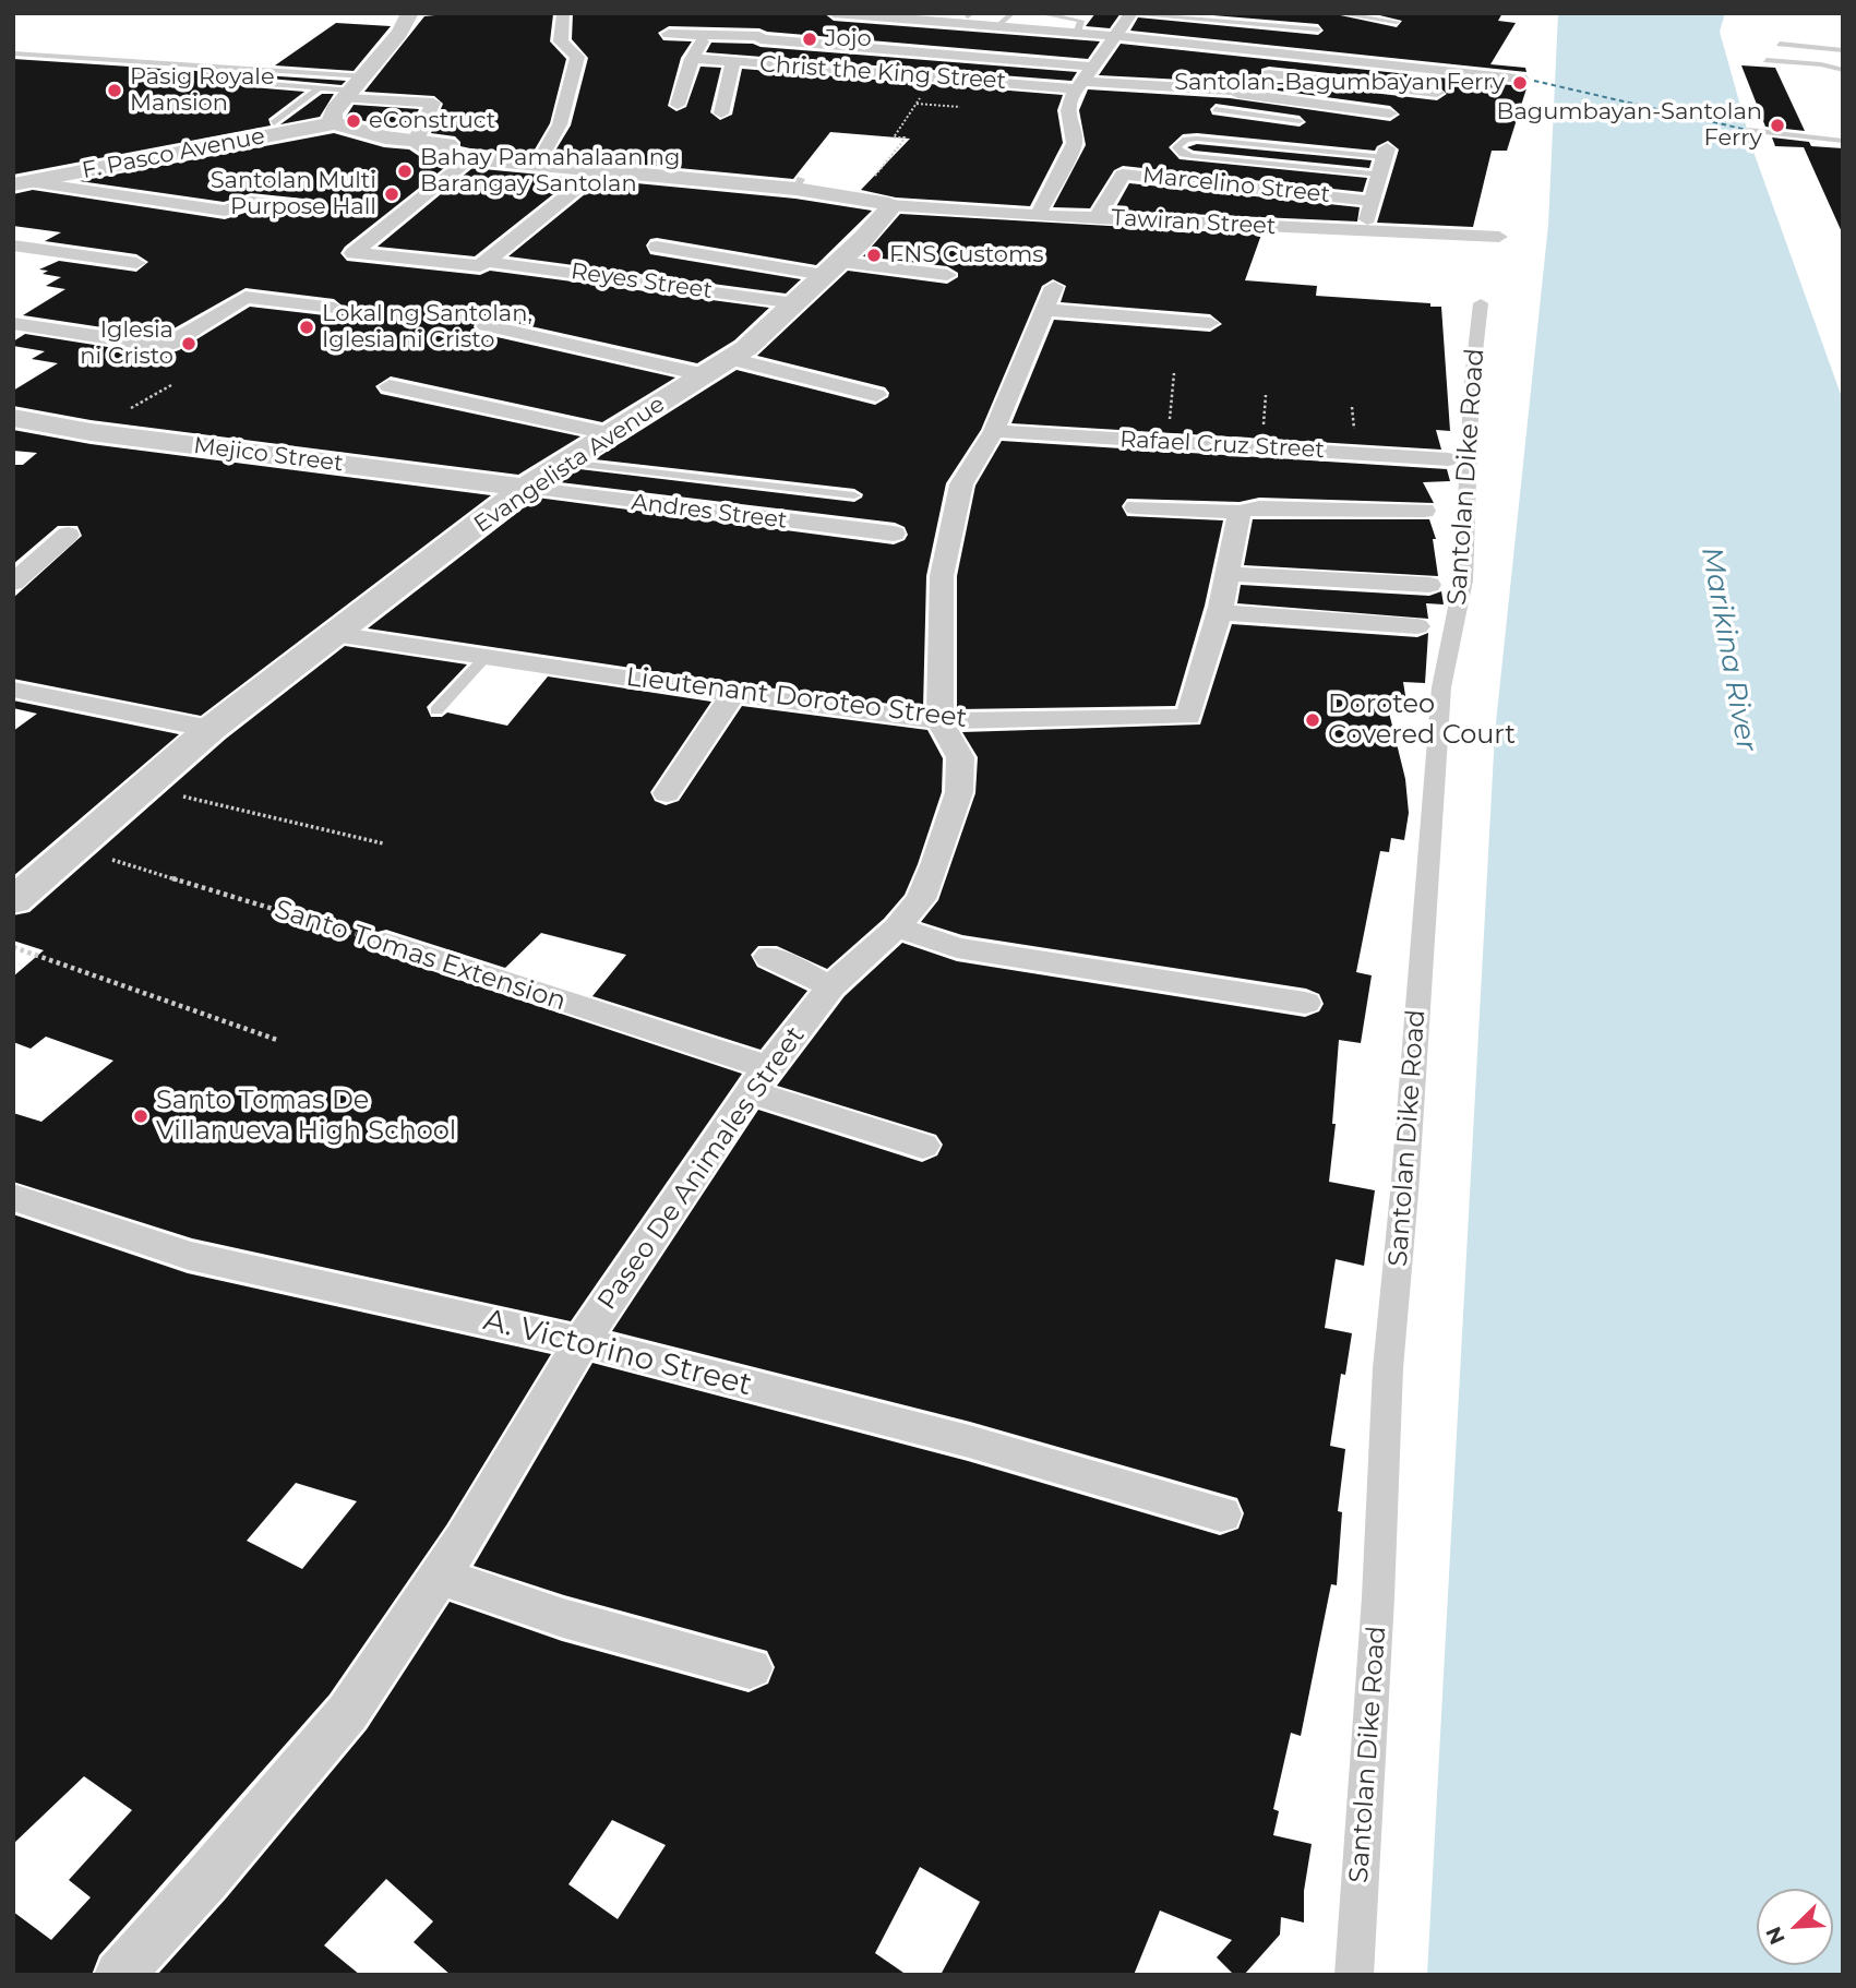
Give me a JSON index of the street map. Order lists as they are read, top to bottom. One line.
{"streets":{"street":["Christ the King Street","F. Pasco Avenue","Marcelino Street","Tawiran Street","Reyes Street","Rafael Cruz Street","Mejico Street","Evangelista Avenue","Santolan Dike Road","Andres Street","Lieutenant Doroteo Street","Santo Tomas Extension","Paseo De Animales Street","A. Victorino Street"]},"crossings":[["Marcelino Street","Tawiran Street"],["Tawiran Street","Evangelista Avenue"],["Reyes Street","Evangelista Avenue"],["Mejico Street","Evangelista Avenue"],["Mejico Street","Andres Street"],["Evangelista Avenue","Andres Street"],["Evangelista Avenue","Lieutenant Doroteo Street"],["Evangelista Avenue","Santo Tomas Extension"],["Lieutenant Doroteo Street","Paseo De Animales Street"],["Santo Tomas Extension","Paseo De Animales Street"],["Paseo De Animales Street","A. Victorino Street"]],"water":["Marikina River"],"places":["Jojo","Santolan-Bagumbayan Ferry","Pasig Royale Mansion","eConstruct","Bagumbayan-Santolan Ferry","Bahay Pamahalaan ng Barangay Santolan","Santolan Multi Purpose Hall","FNS Customs","Lokal ng Santolan, Iglesia ni Cristo","Iglesia ni Cristo","Doroteo Covered Court","Santo Tomas De Villanueva High School"],"north":"bottom left"}
